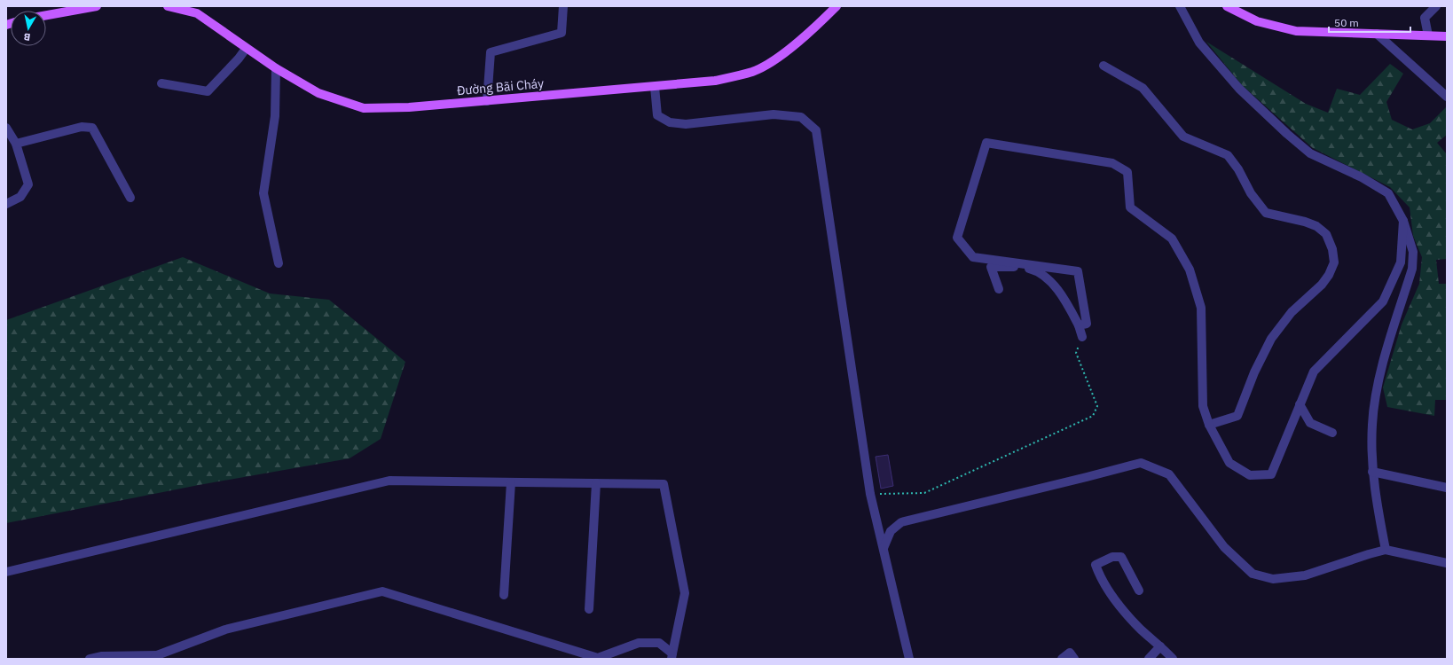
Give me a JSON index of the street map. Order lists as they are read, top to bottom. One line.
{"streets":{"main road":["Đường Bãi Cháy"]},"scale_bar":"50 m","north":"bottom"}
